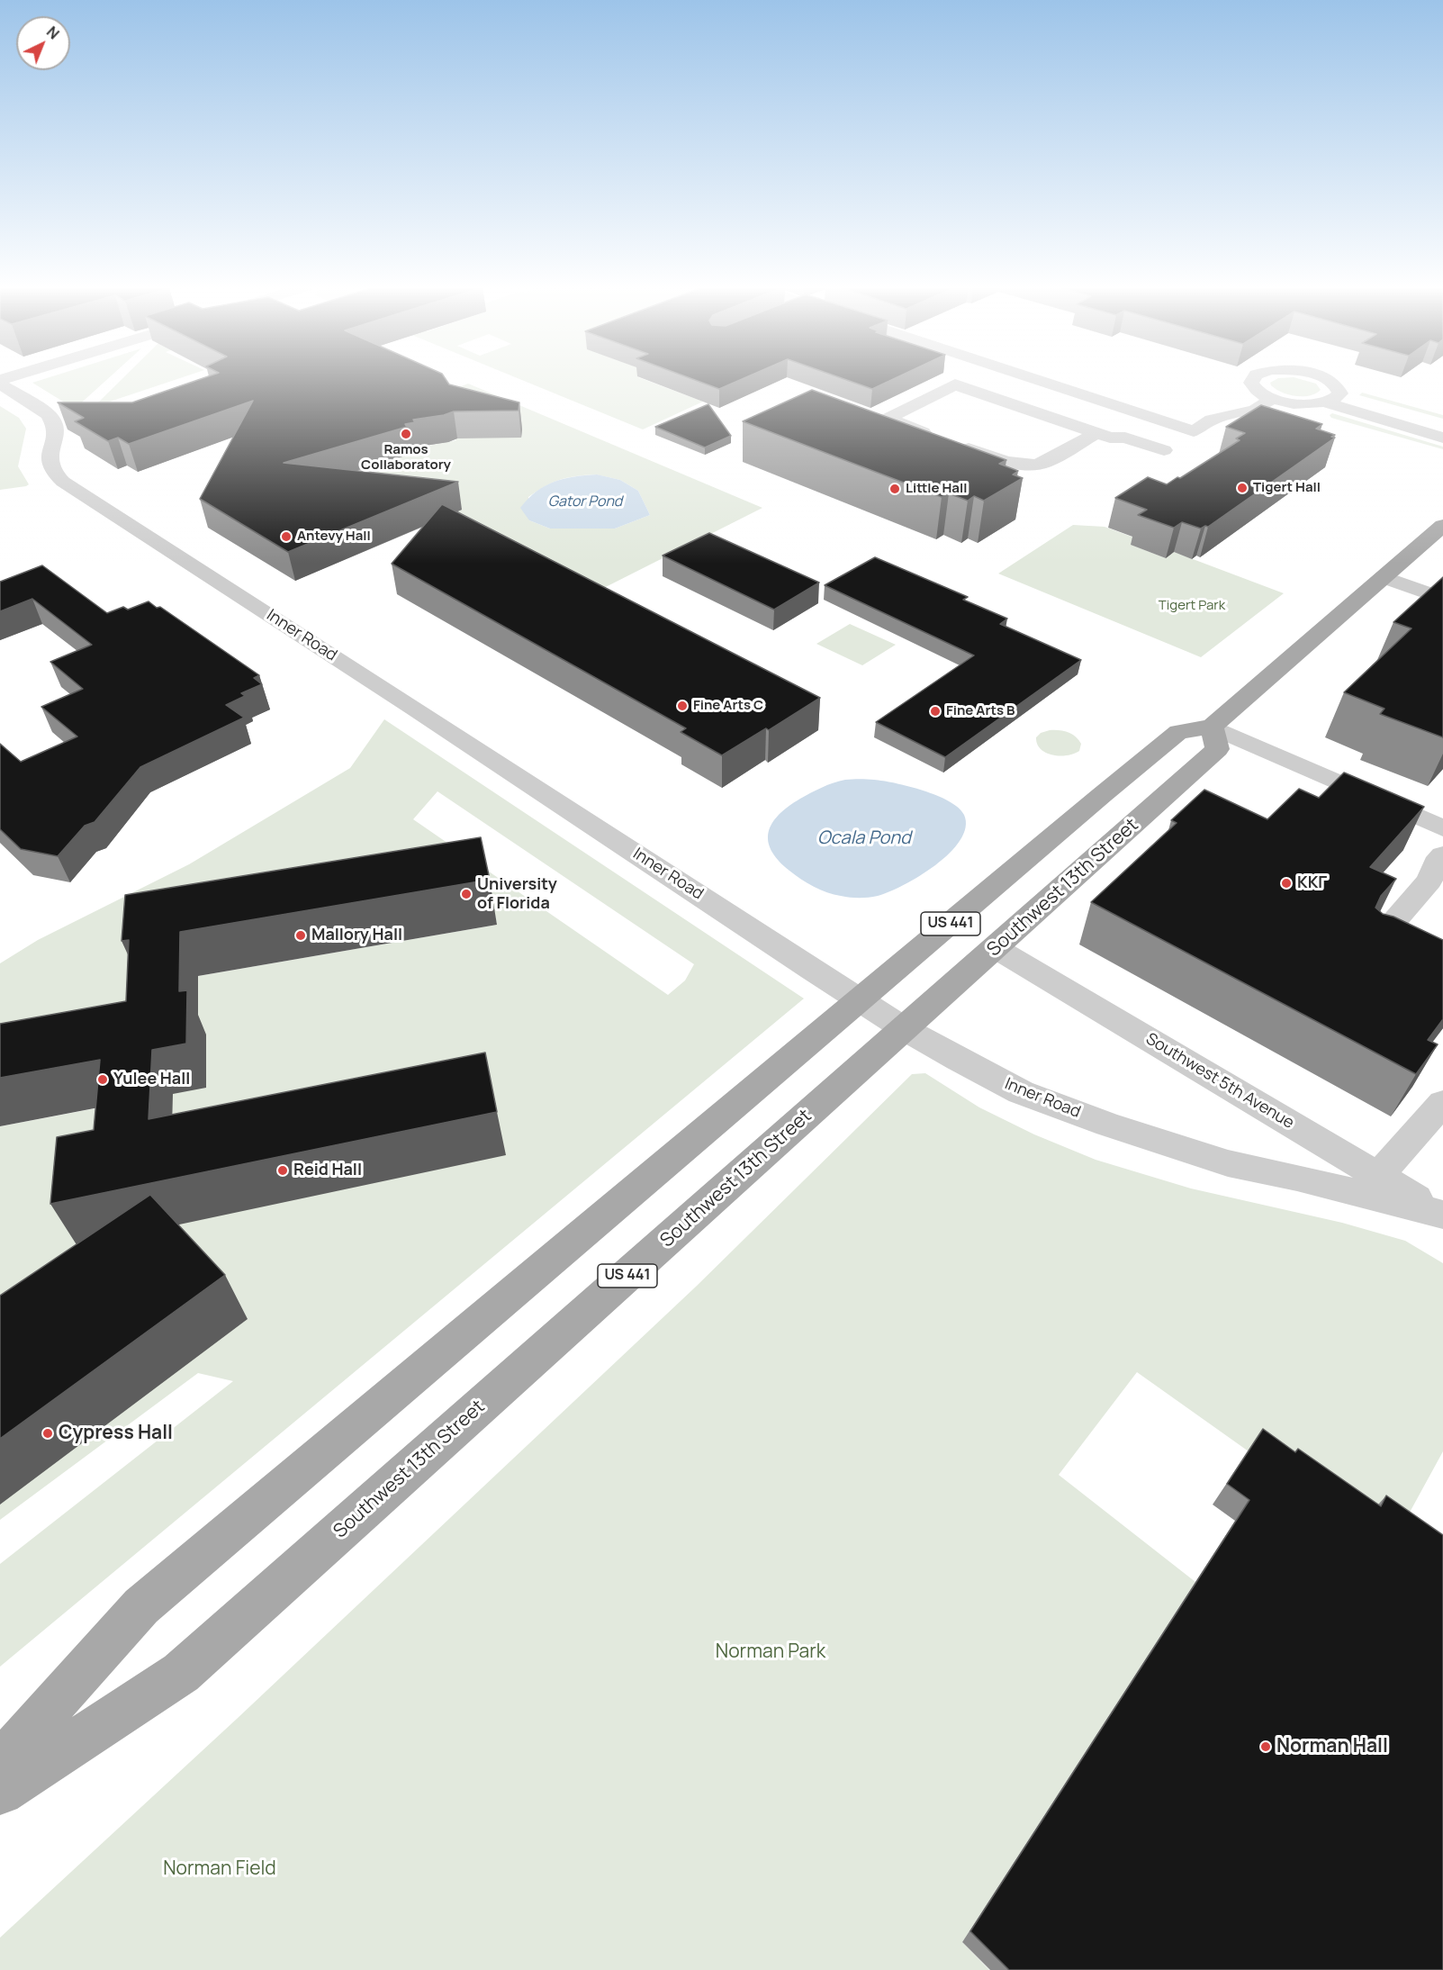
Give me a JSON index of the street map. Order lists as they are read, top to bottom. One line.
{"streets":{"main road":["Southwest 13th Street","US 441"],"street":["Inner Road","Southwest 5th Avenue"]},"crossings":[["Inner Road","Southwest 13th Street"],["Inner Road","US 441"],["Inner Road","Southwest 5th Avenue"],["Southwest 13th Street","US 441"],["Southwest 13th Street","Southwest 5th Avenue"]],"water":["Gator Pond","Ocala Pond"],"parks":["Tigert Park","Norman Park","Norman Field"],"places":["Ramos Collaboratory","Tigert Hall","Little Hall","Antevy Hall","Fine Arts C","Fine Arts B","ΚΚΓ","University of Florida","Mallory Hall","Yulee Hall","Reid Hall","Cypress Hall","Norman Hall"],"north":"top right"}
